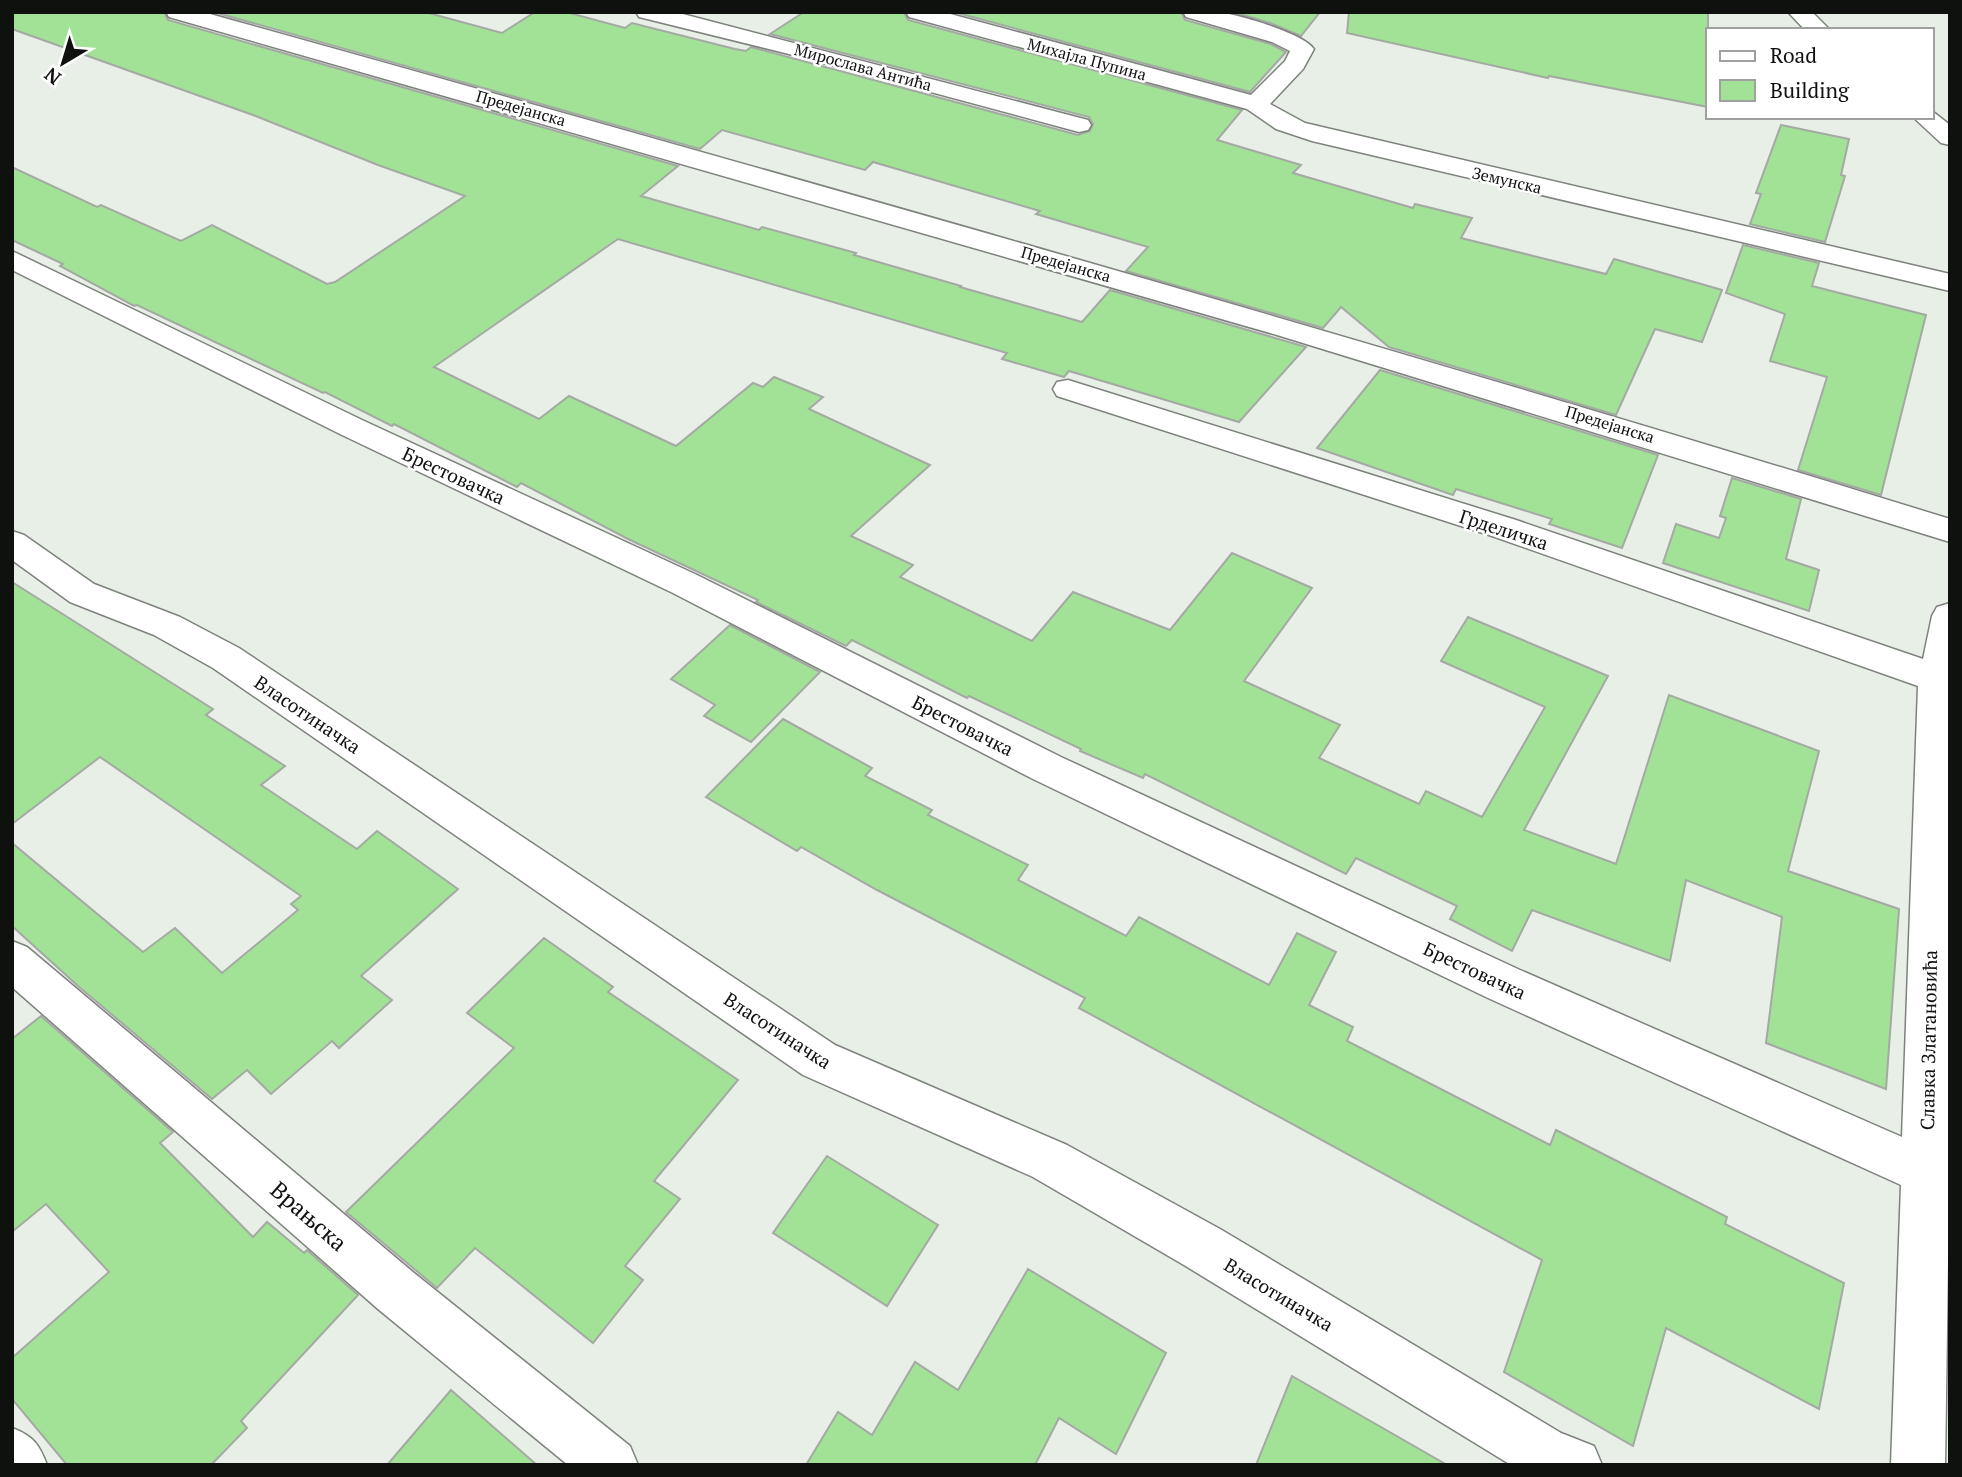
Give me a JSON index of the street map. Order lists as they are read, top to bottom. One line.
{"streets":{"street":["Михајла Пупина","Мирослава Антића","Предејанска","Земунска","Брестовачка","Грделичка","Власотиначка","Славка Златановића","Врањска"]},"crossings":[["Михајла Пупина","Земунска"],["Брестовачка","Славка Златановића"],["Грделичка","Славка Златановића"]],"legend":["Road","Building"],"north":"bottom left"}
